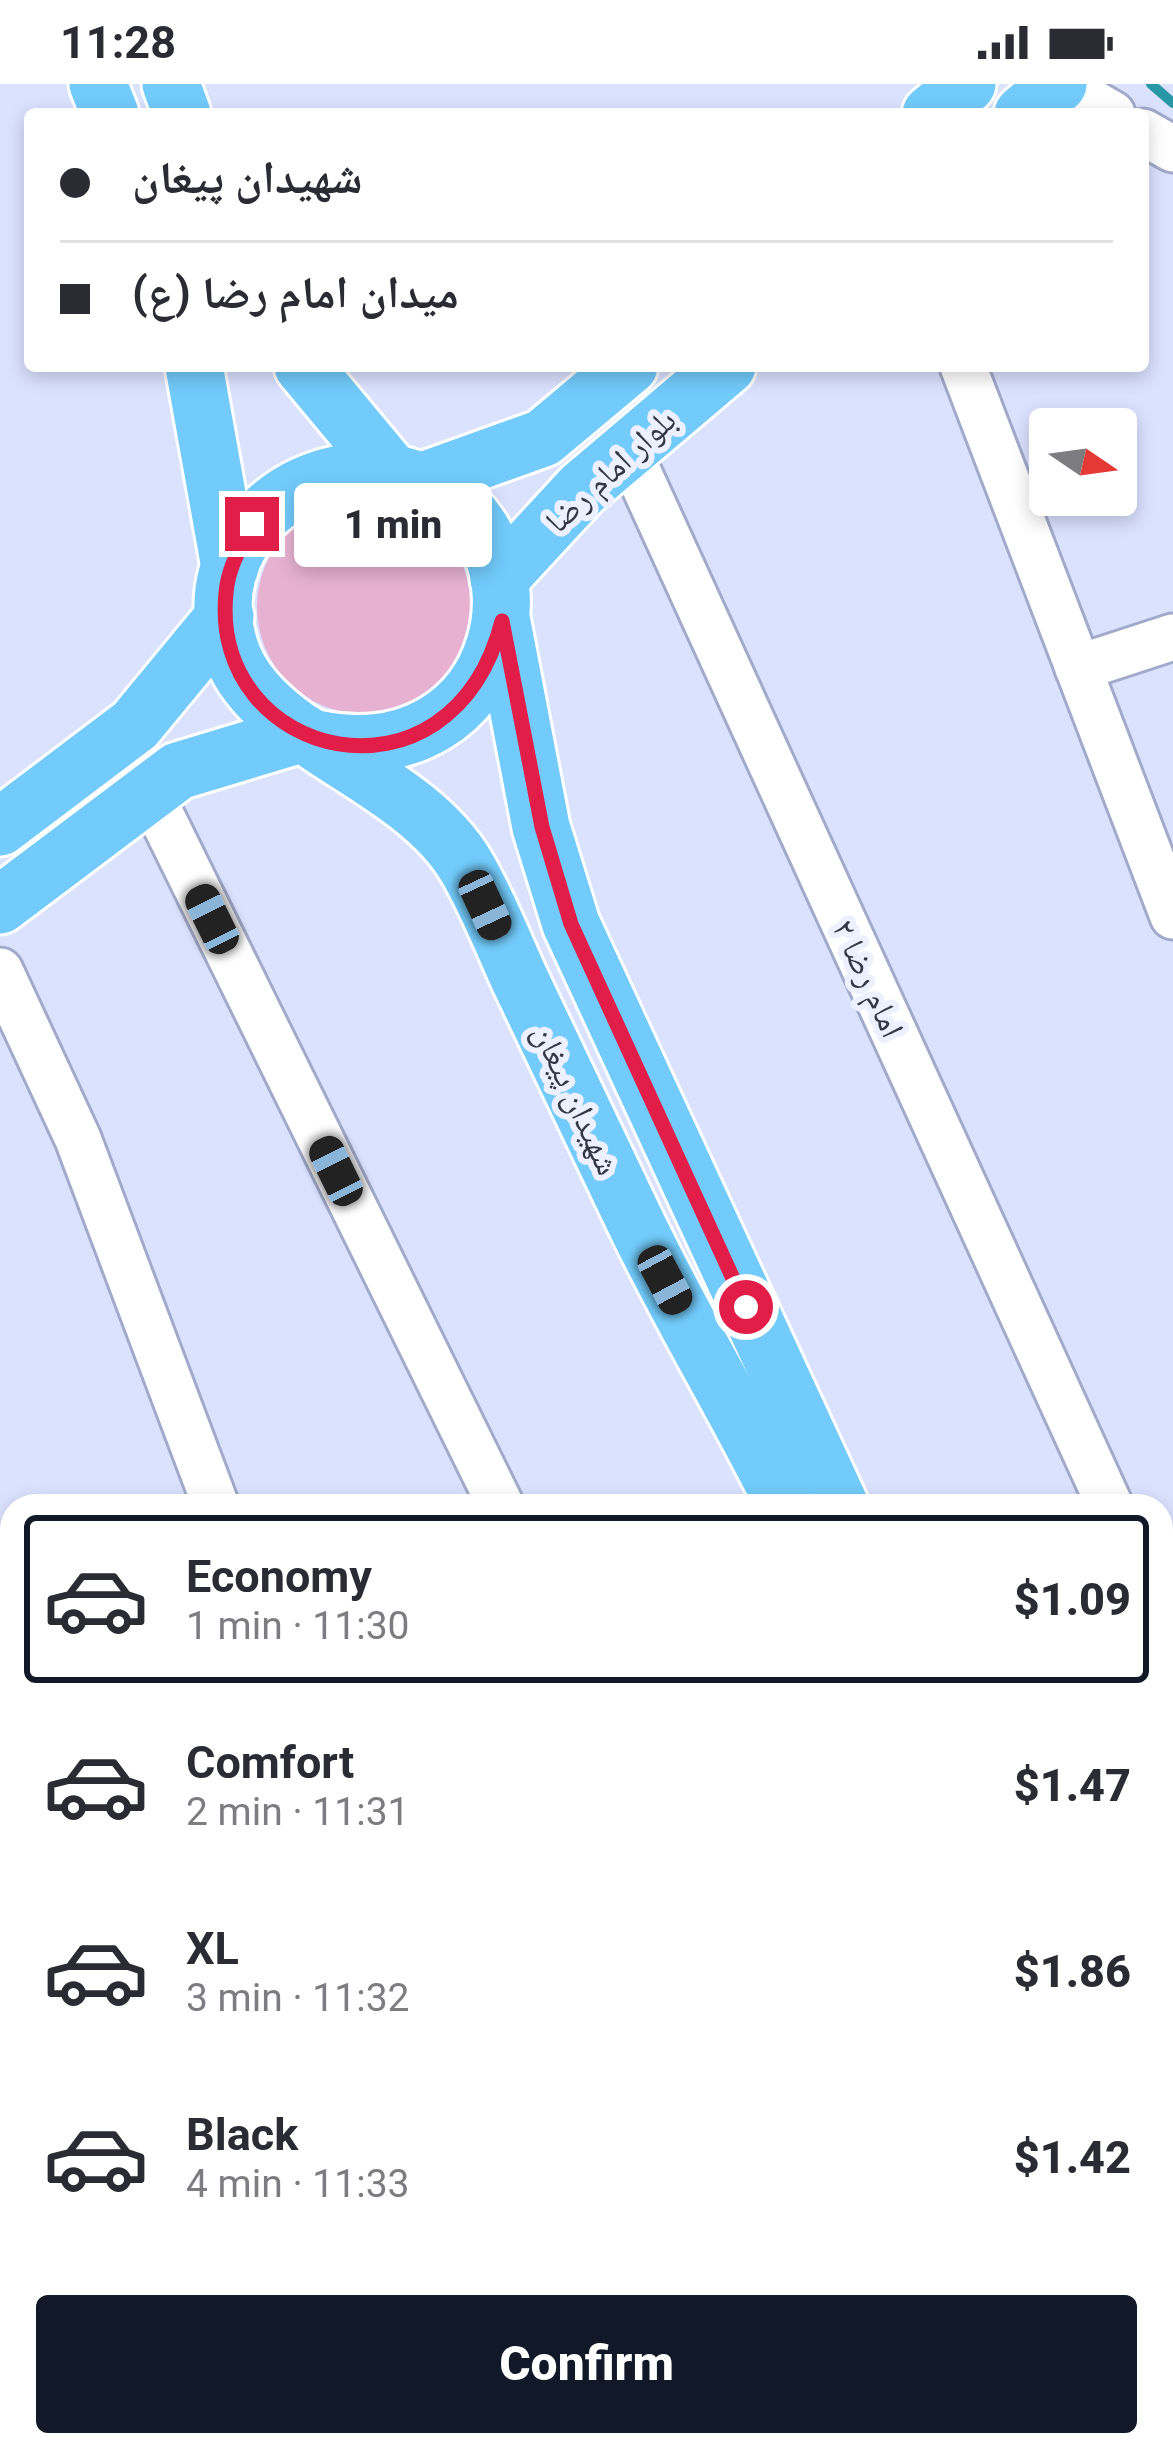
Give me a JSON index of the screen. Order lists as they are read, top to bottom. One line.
{"streets":{"main road":["بلوار امام رضا","شهیدان پیغان"],"street":["امام رضا ۲"]},"crossings":[["بلوار امام رضا","امام رضا ۲"],["بلوار امام رضا","شهیدان پیغان"]],"north":"right","page":{"status":"11:28","banner":["شهیدان پیغان","میدان امام رضا (ع)"],"bubble":"1 min","list":[{"name":"Economy","note":"1 min · 11:30","value":"$1.09"},{"name":"Comfort","note":"2 min · 11:31","value":"$1.47"},{"name":"XL","note":"3 min · 11:32","value":"$1.86"},{"name":"Black","note":"4 min · 11:33","value":"$1.42"}],"buttons":"Confirm"}}
